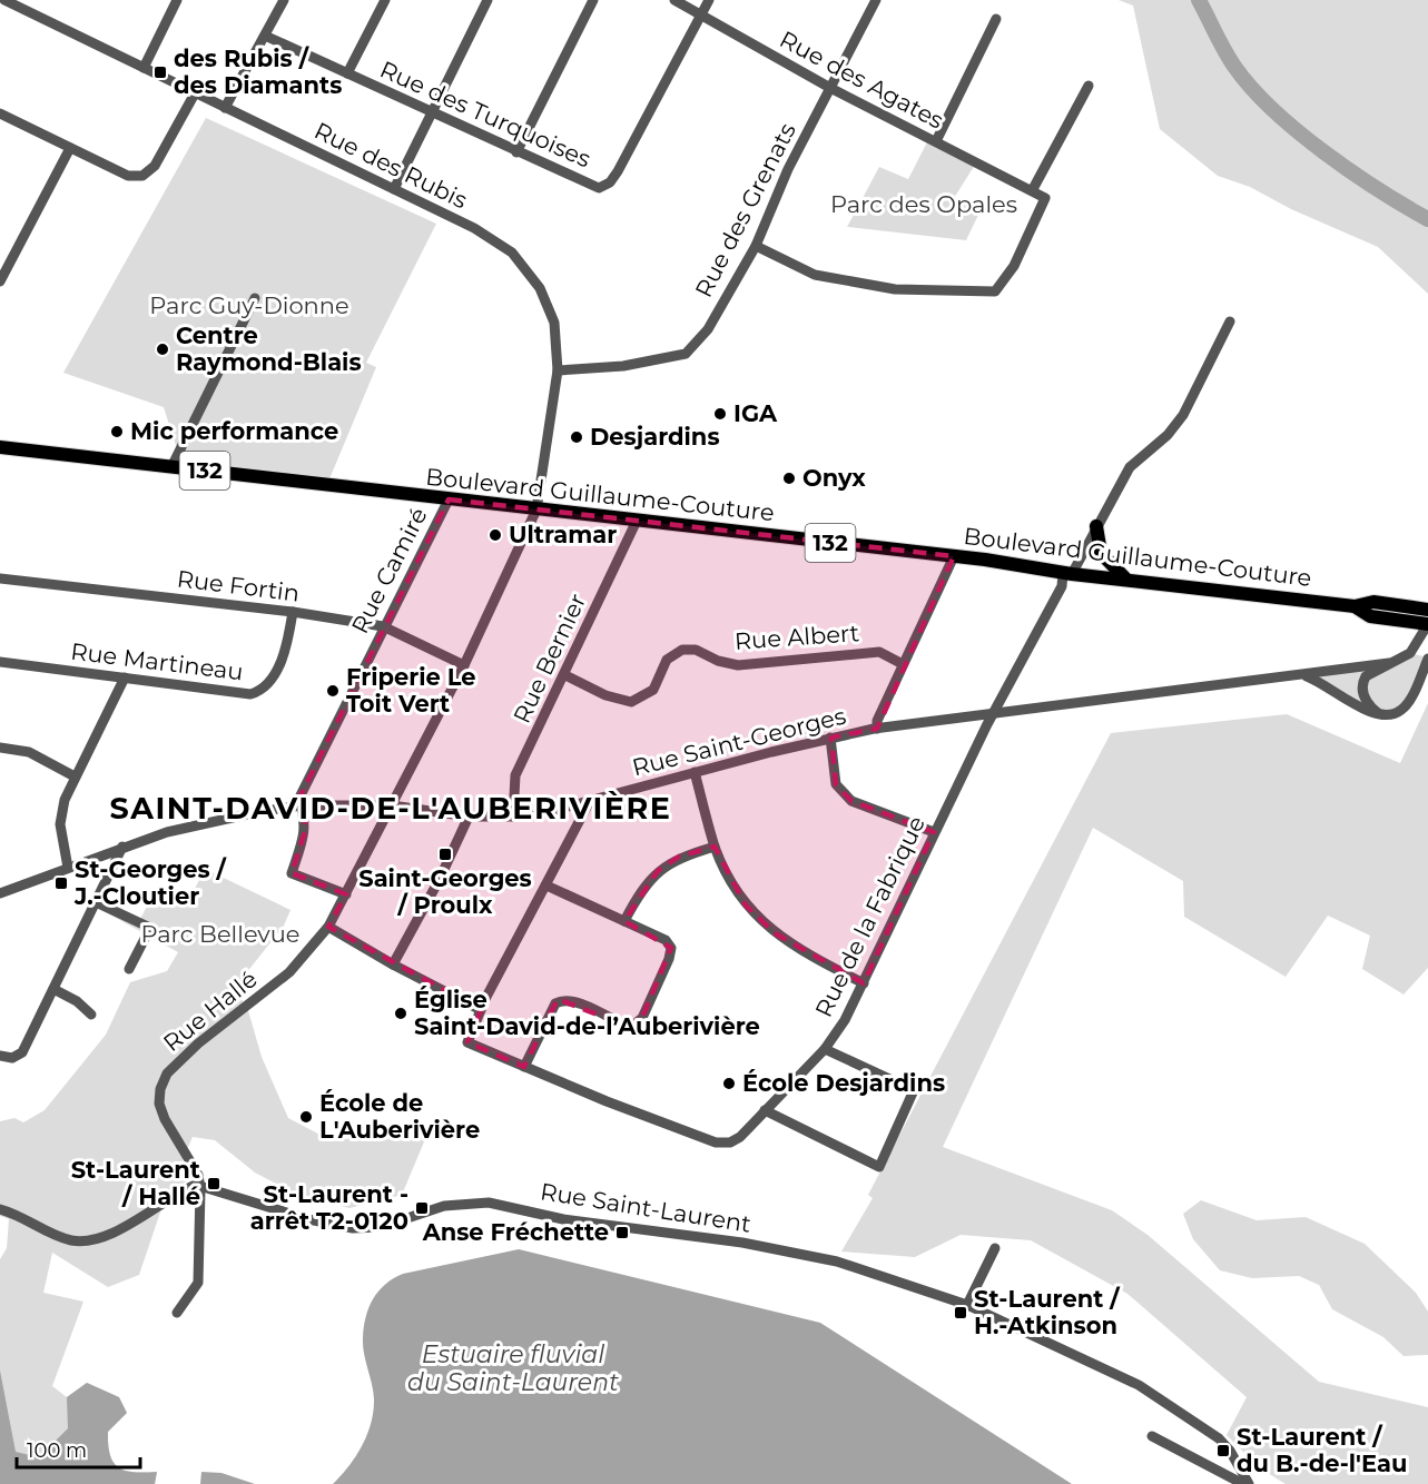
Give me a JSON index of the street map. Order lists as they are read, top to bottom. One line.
{"streets":{"main road":["132","Boulevard Guillaume-Couture"],"street":["Rue des Agates","Rue des Turquoises","Rue des Rubis","Rue des Grenats","Rue Camiré","Rue Fortin","Rue Albert","Rue Bernier","Rue Martineau","Rue Saint-Georges","Rue de la Fabrique","Rue Hallé","Rue Saint-Laurent"]},"crossings":[["Rue des Agates","Rue des Turquoises"],["Rue des Agates","Rue des Grenats"],["Rue des Rubis","Rue des Grenats"],["Rue des Rubis","Boulevard Guillaume-Couture"],["Rue des Rubis","Rue Hallé"],["Boulevard Guillaume-Couture","Rue Camiré"],["Boulevard Guillaume-Couture","Rue Bernier"],["Boulevard Guillaume-Couture","Rue Saint-Georges"],["Boulevard Guillaume-Couture","Rue de la Fabrique"],["Boulevard Guillaume-Couture","Rue Hallé"],["Rue Camiré","Rue Fortin"],["Rue Camiré","Rue Saint-Georges"],["Rue Fortin","Rue Martineau"],["Rue Fortin","Rue Hallé"],["Rue Albert","Rue Bernier"],["Rue Bernier","Rue Saint-Georges"],["Rue Saint-Georges","Rue de la Fabrique"],["Rue Saint-Georges","Rue Hallé"],["Rue Hallé","Rue Saint-Laurent"]],"districts":["SAINT-DAVID-DE-L'AUBERIVIÈRE"],"water":["Estuaire fluvial du Saint-Laurent"],"parks":["Parc des Opales","Parc Guy-Dionne","Parc Bellevue"],"places":{"transit":["des Rubis / des Diamants","Saint-Georges / Proulx","St-Georges / J.-Cloutier","St-Laurent / Hallé","St-Laurent - arrêt T2-0120","Anse Fréchette","St-Laurent / H.-Atkinson","St-Laurent / du B.-de-l'Eau"],"other":["Centre Raymond-Blais","IGA","Mic performance","Desjardins","Onyx","Ultramar","Friperie Le Toit Vert","Église Saint-David-de-l’Auberivière","École Desjardins","École de L'Auberivière"]},"scale_bar":"100 m"}
